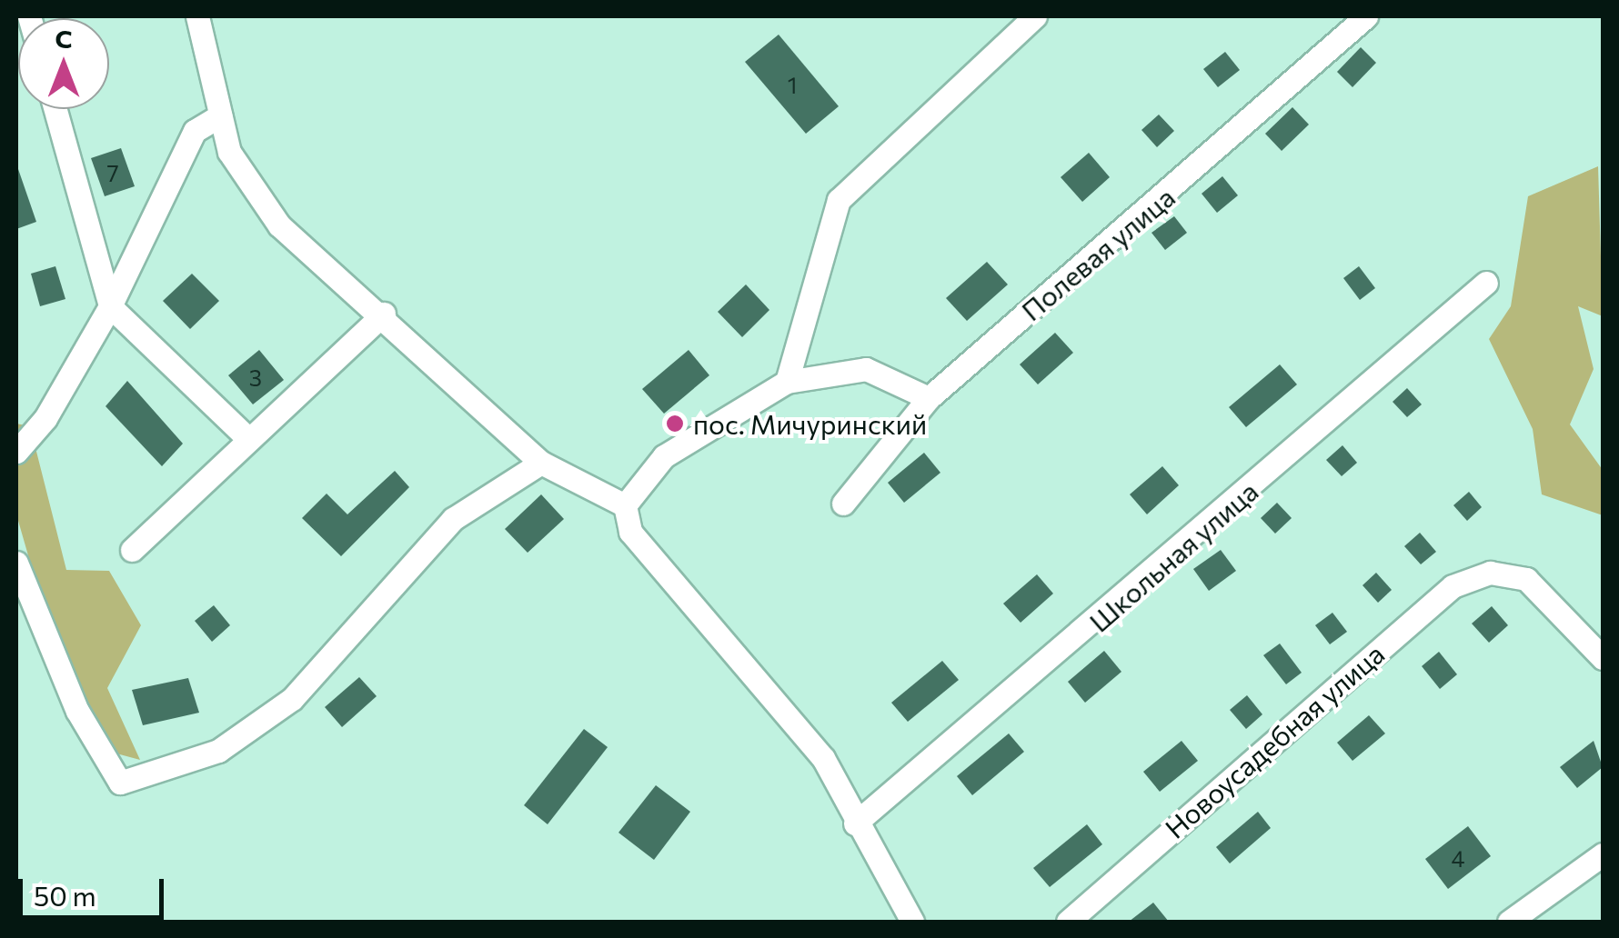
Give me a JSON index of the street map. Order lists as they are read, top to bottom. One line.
{"streets":{"street":["Полевая улица","Школьная улица","Новоусадебная улица"]},"places":["пос. Мичуринский"],"house_numbers":["1","7","3","4"],"scale_bar":"50 m","north":"top"}
